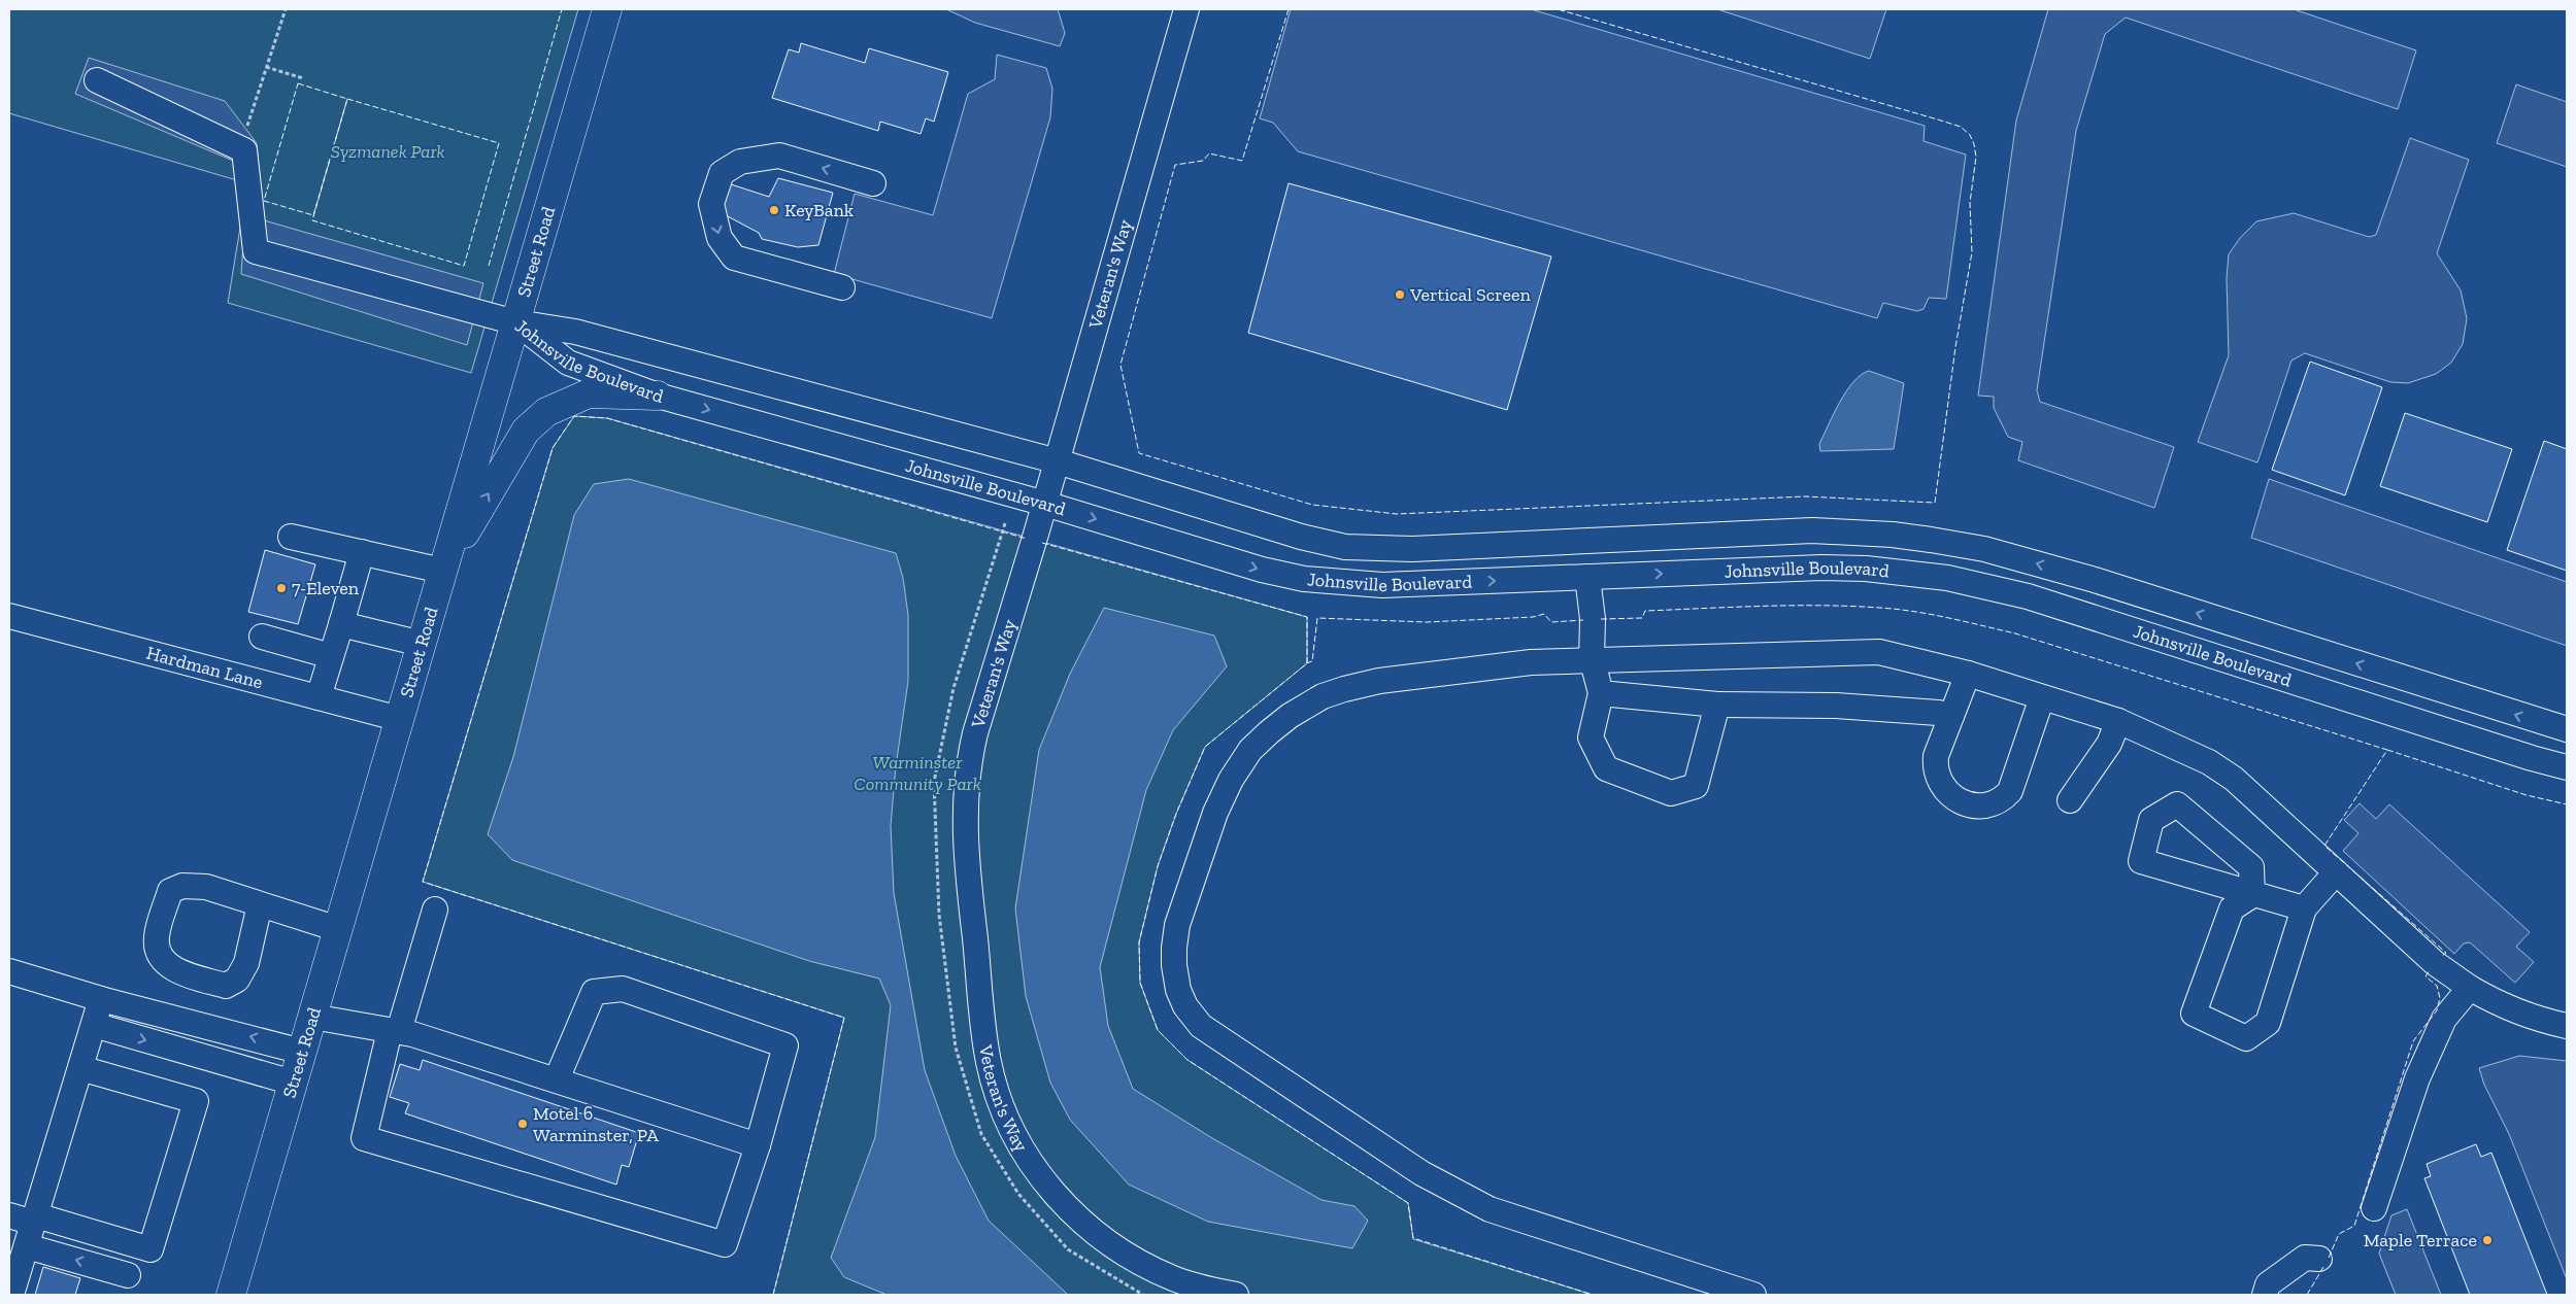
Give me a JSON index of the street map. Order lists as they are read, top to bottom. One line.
{"streets":{"main road":["Street Road"],"street":["Veteran's Way","Johnsville Boulevard","Hardman Lane"]},"crossings":[["Street Road","Johnsville Boulevard"],["Street Road","Hardman Lane"],["Veteran's Way","Johnsville Boulevard"]],"parks":["Syzmanek Park","Warminster Community Park"],"places":["KeyBank","Vertical Screen","7-Eleven","Motel 6 Warminster, PA","Maple Terrace"]}
